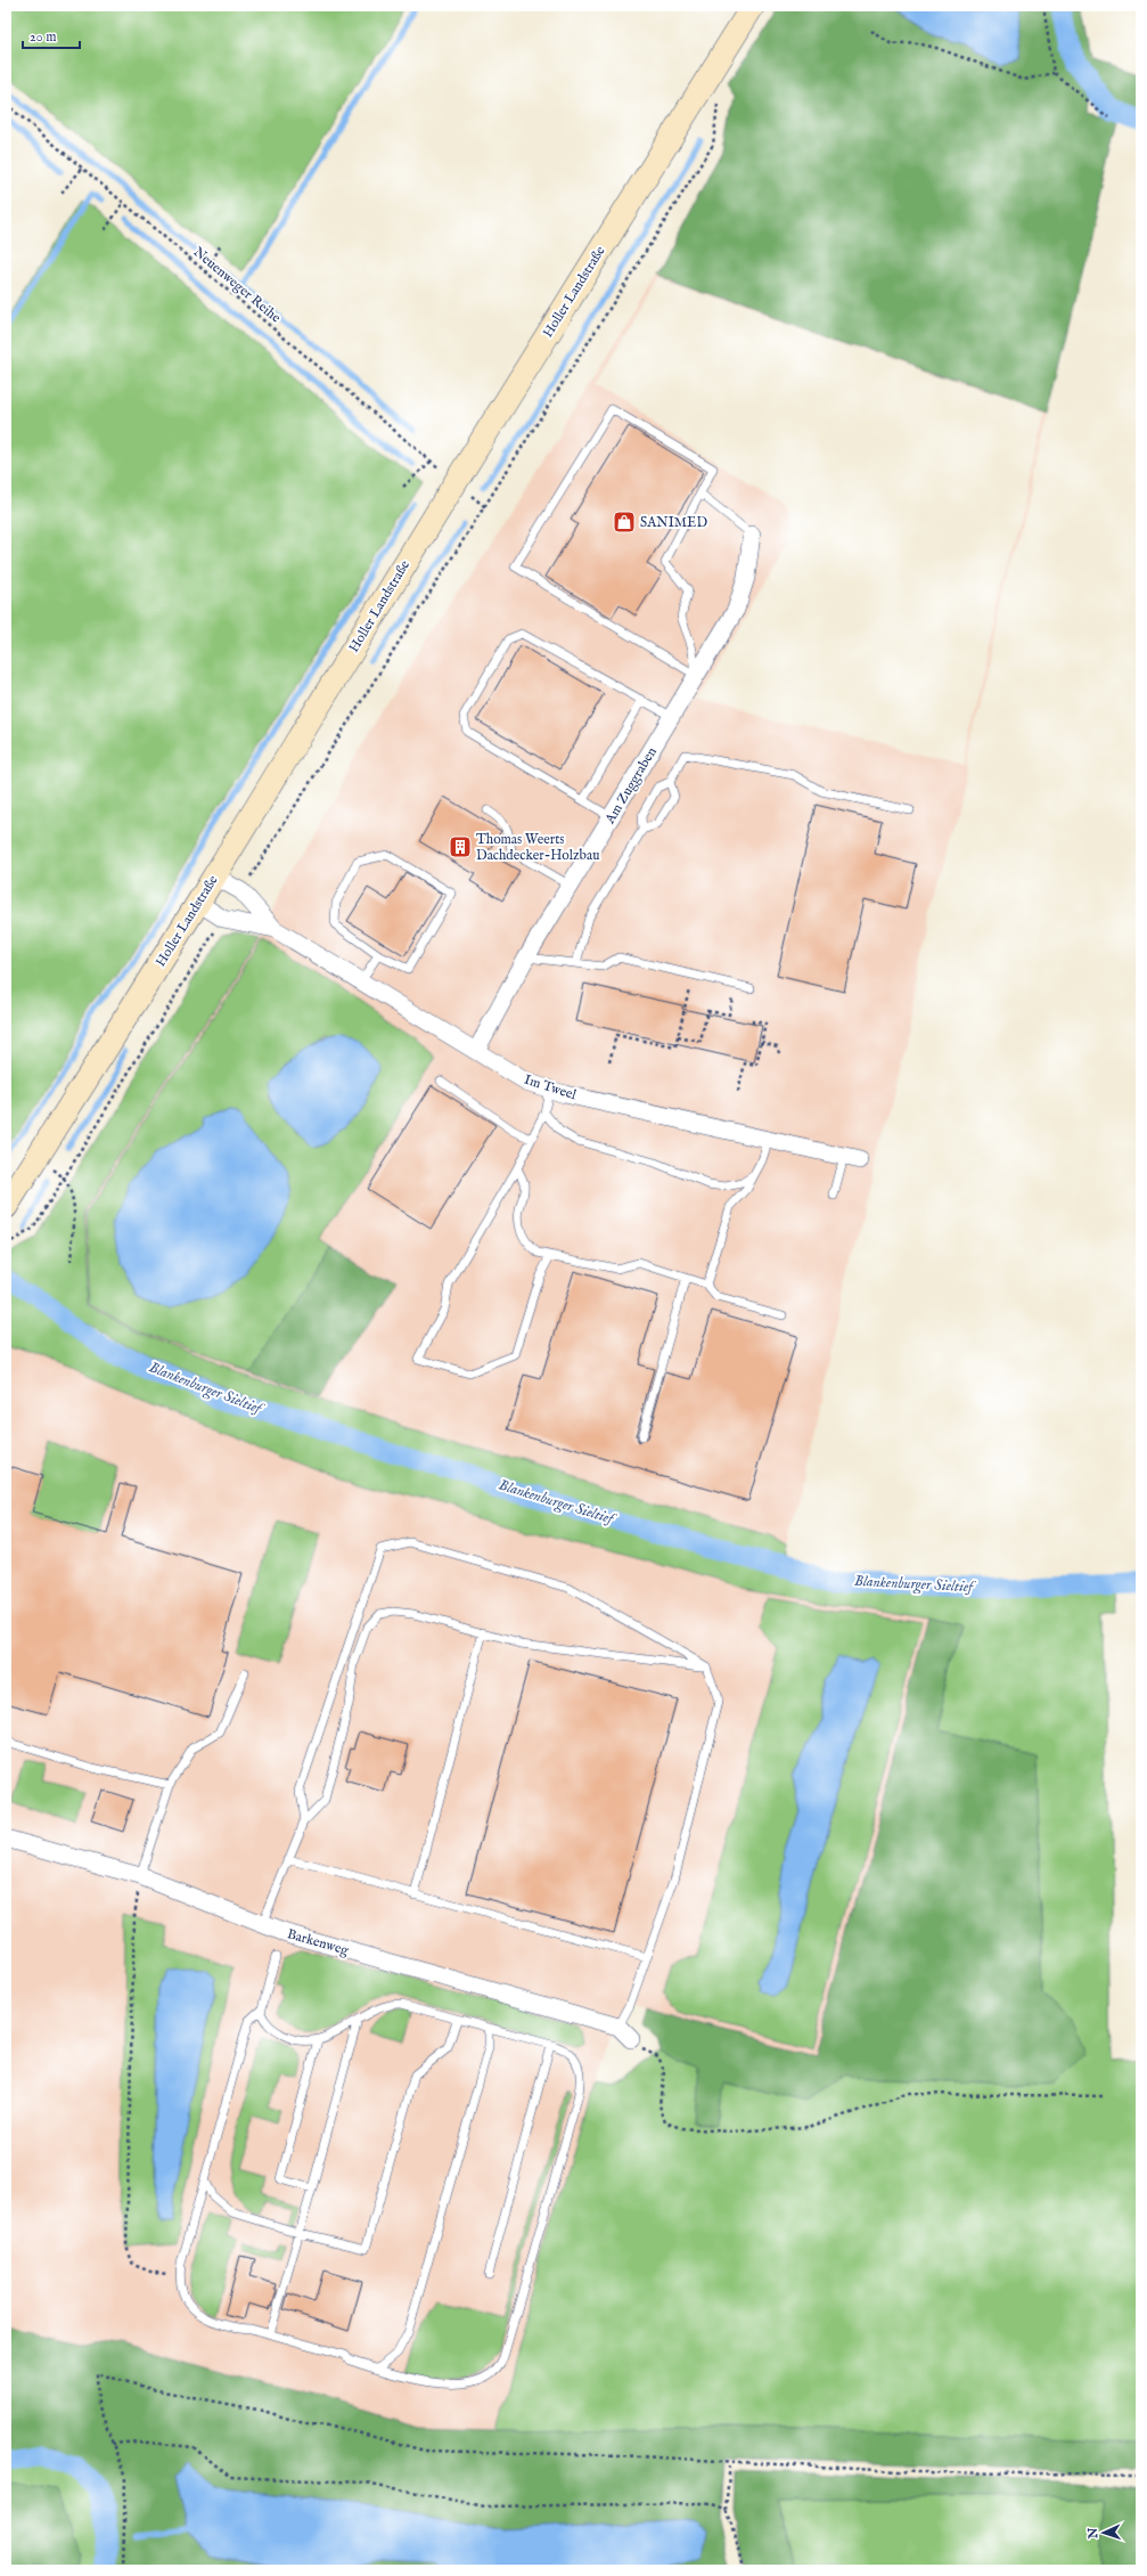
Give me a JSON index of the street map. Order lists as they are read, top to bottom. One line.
{"streets":{"main road":["Holler Landstraße"],"street":["Am Zuggraben","Im Tweel","Barkenweg"],"path":["Neuenweger Reihe"]},"crossings":[["Neuenweger Reihe","Holler Landstraße"],["Holler Landstraße","Im Tweel"],["Am Zuggraben","Im Tweel"]],"water":["Blankenburger Sieltief"],"places":{"shop":["SANIMED"],"building":["Thomas Weerts Dachdecker-Holzbau"]},"scale_bar":"20 m","north":"left"}
